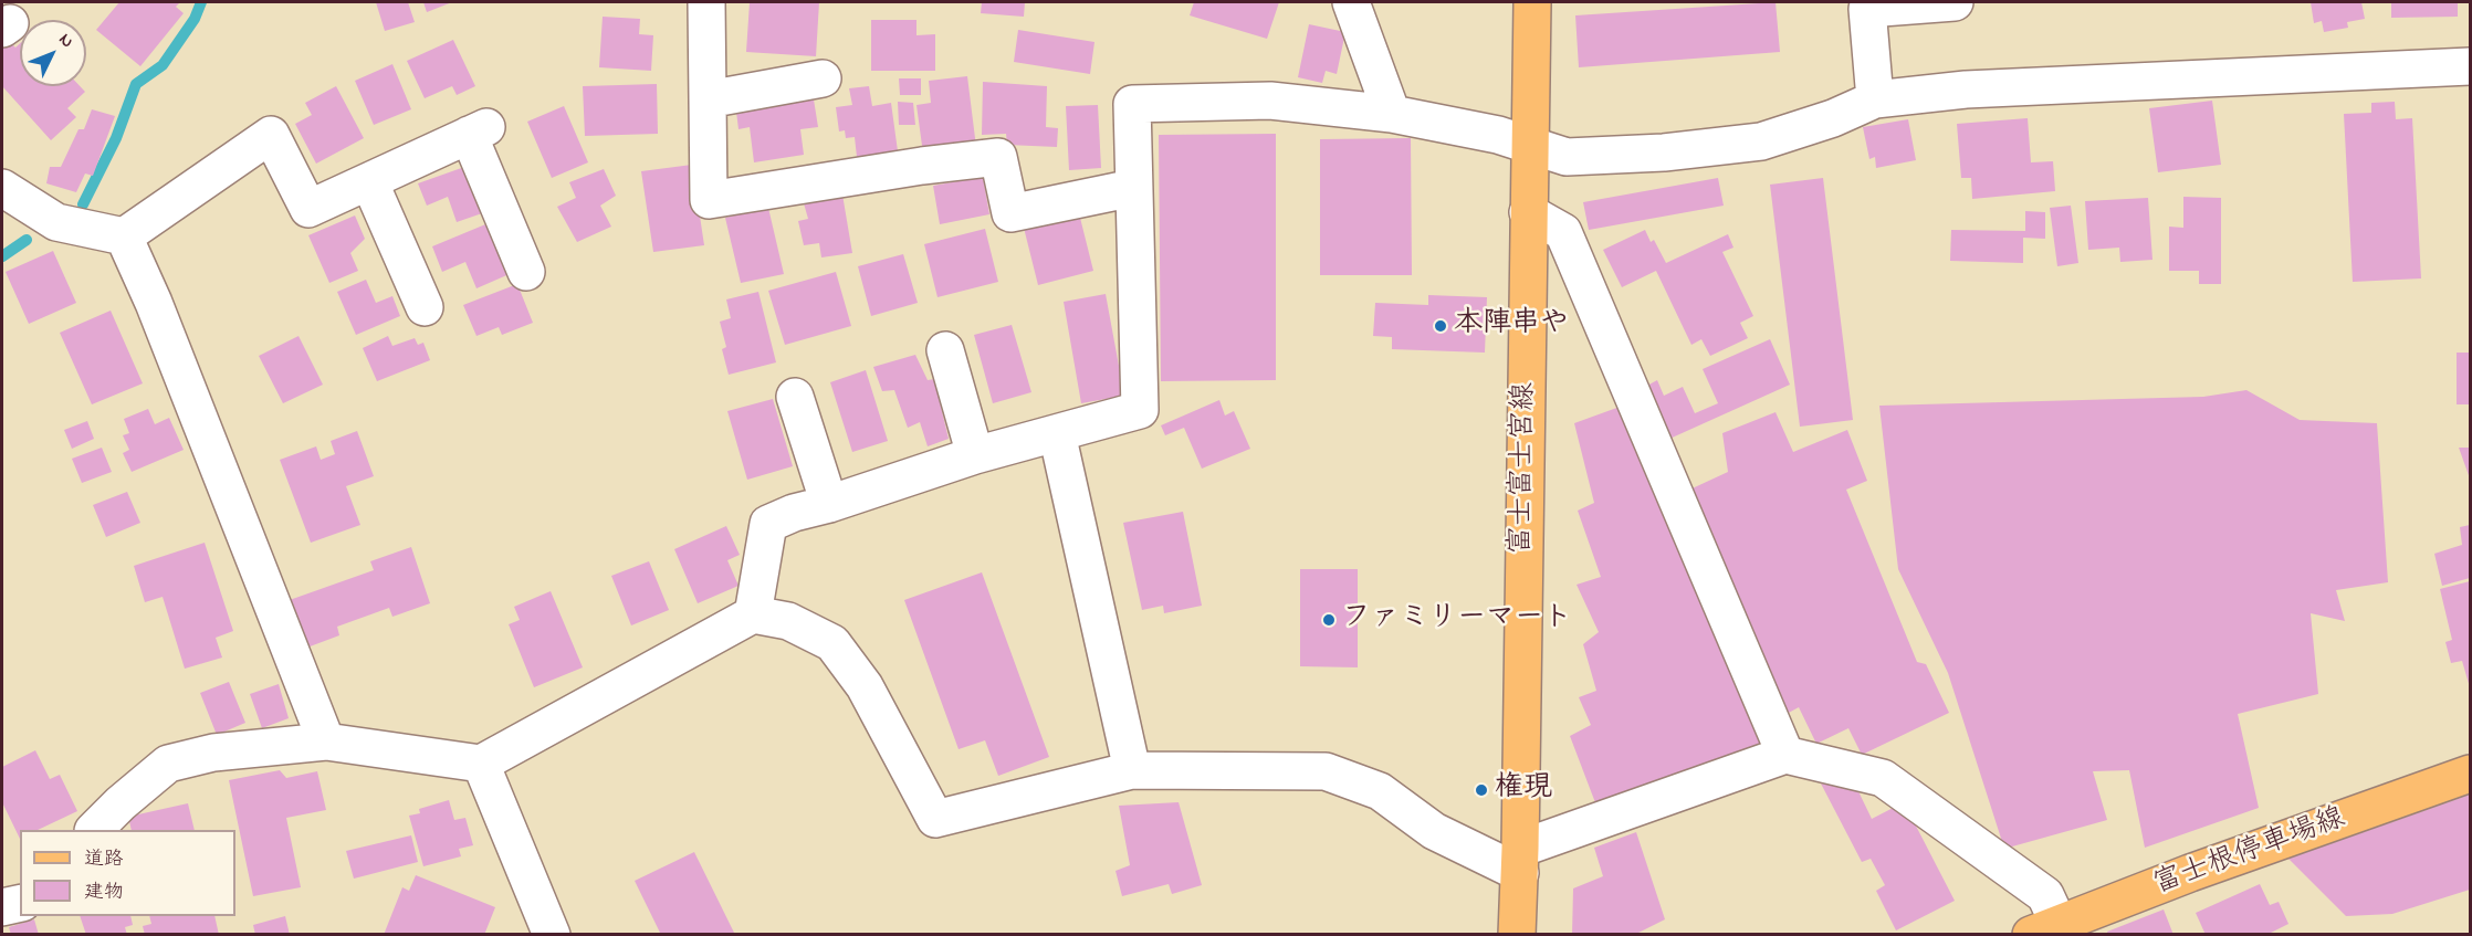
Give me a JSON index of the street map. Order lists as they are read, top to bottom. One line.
{"streets":{"main road":["富士富士宮線","富士根停車場線"]},"places":["本陣串や","ファミリーマート","権現"],"legend":["道路","建物"],"north":"top right"}
